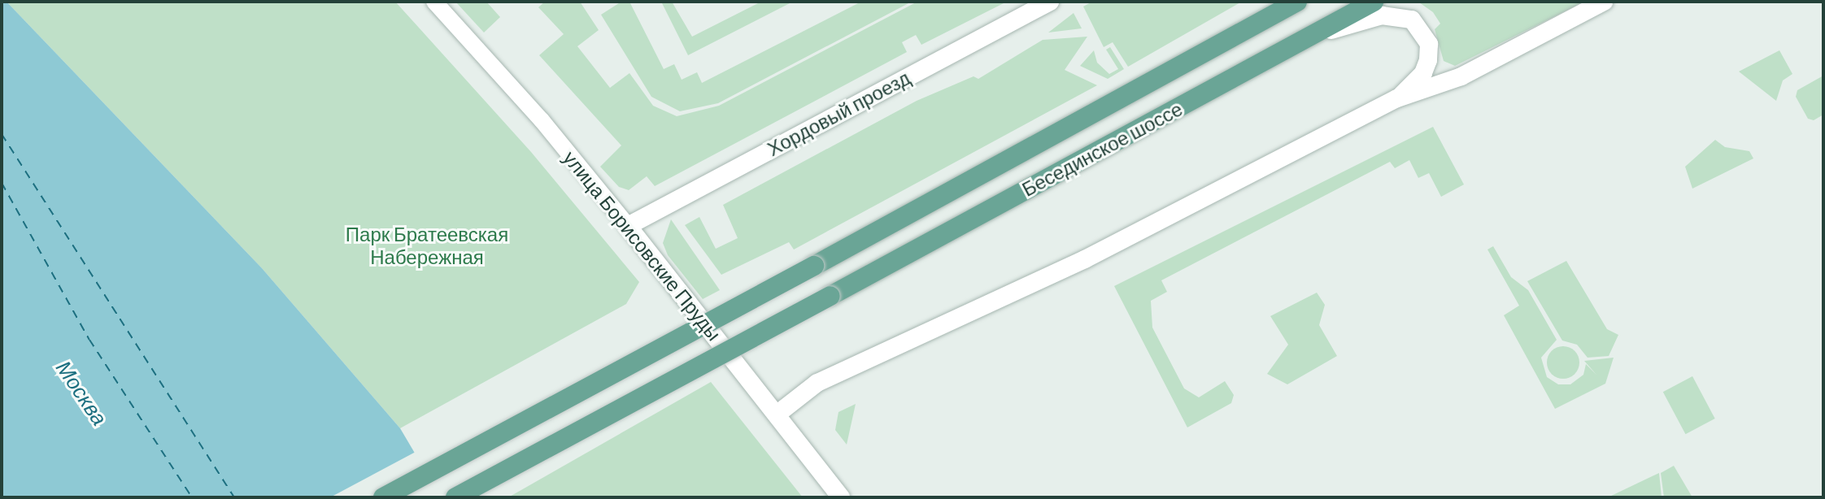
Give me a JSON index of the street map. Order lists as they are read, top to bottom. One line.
{"streets":{"main road":["Хордовый проезд","Бесединское шоссе","улица Борисовские Пруды"]},"crossings":[["Хордовый проезд","улица Борисовские Пруды"]],"water":["Москва"],"parks":["Парк Братеевская Набережная"]}
